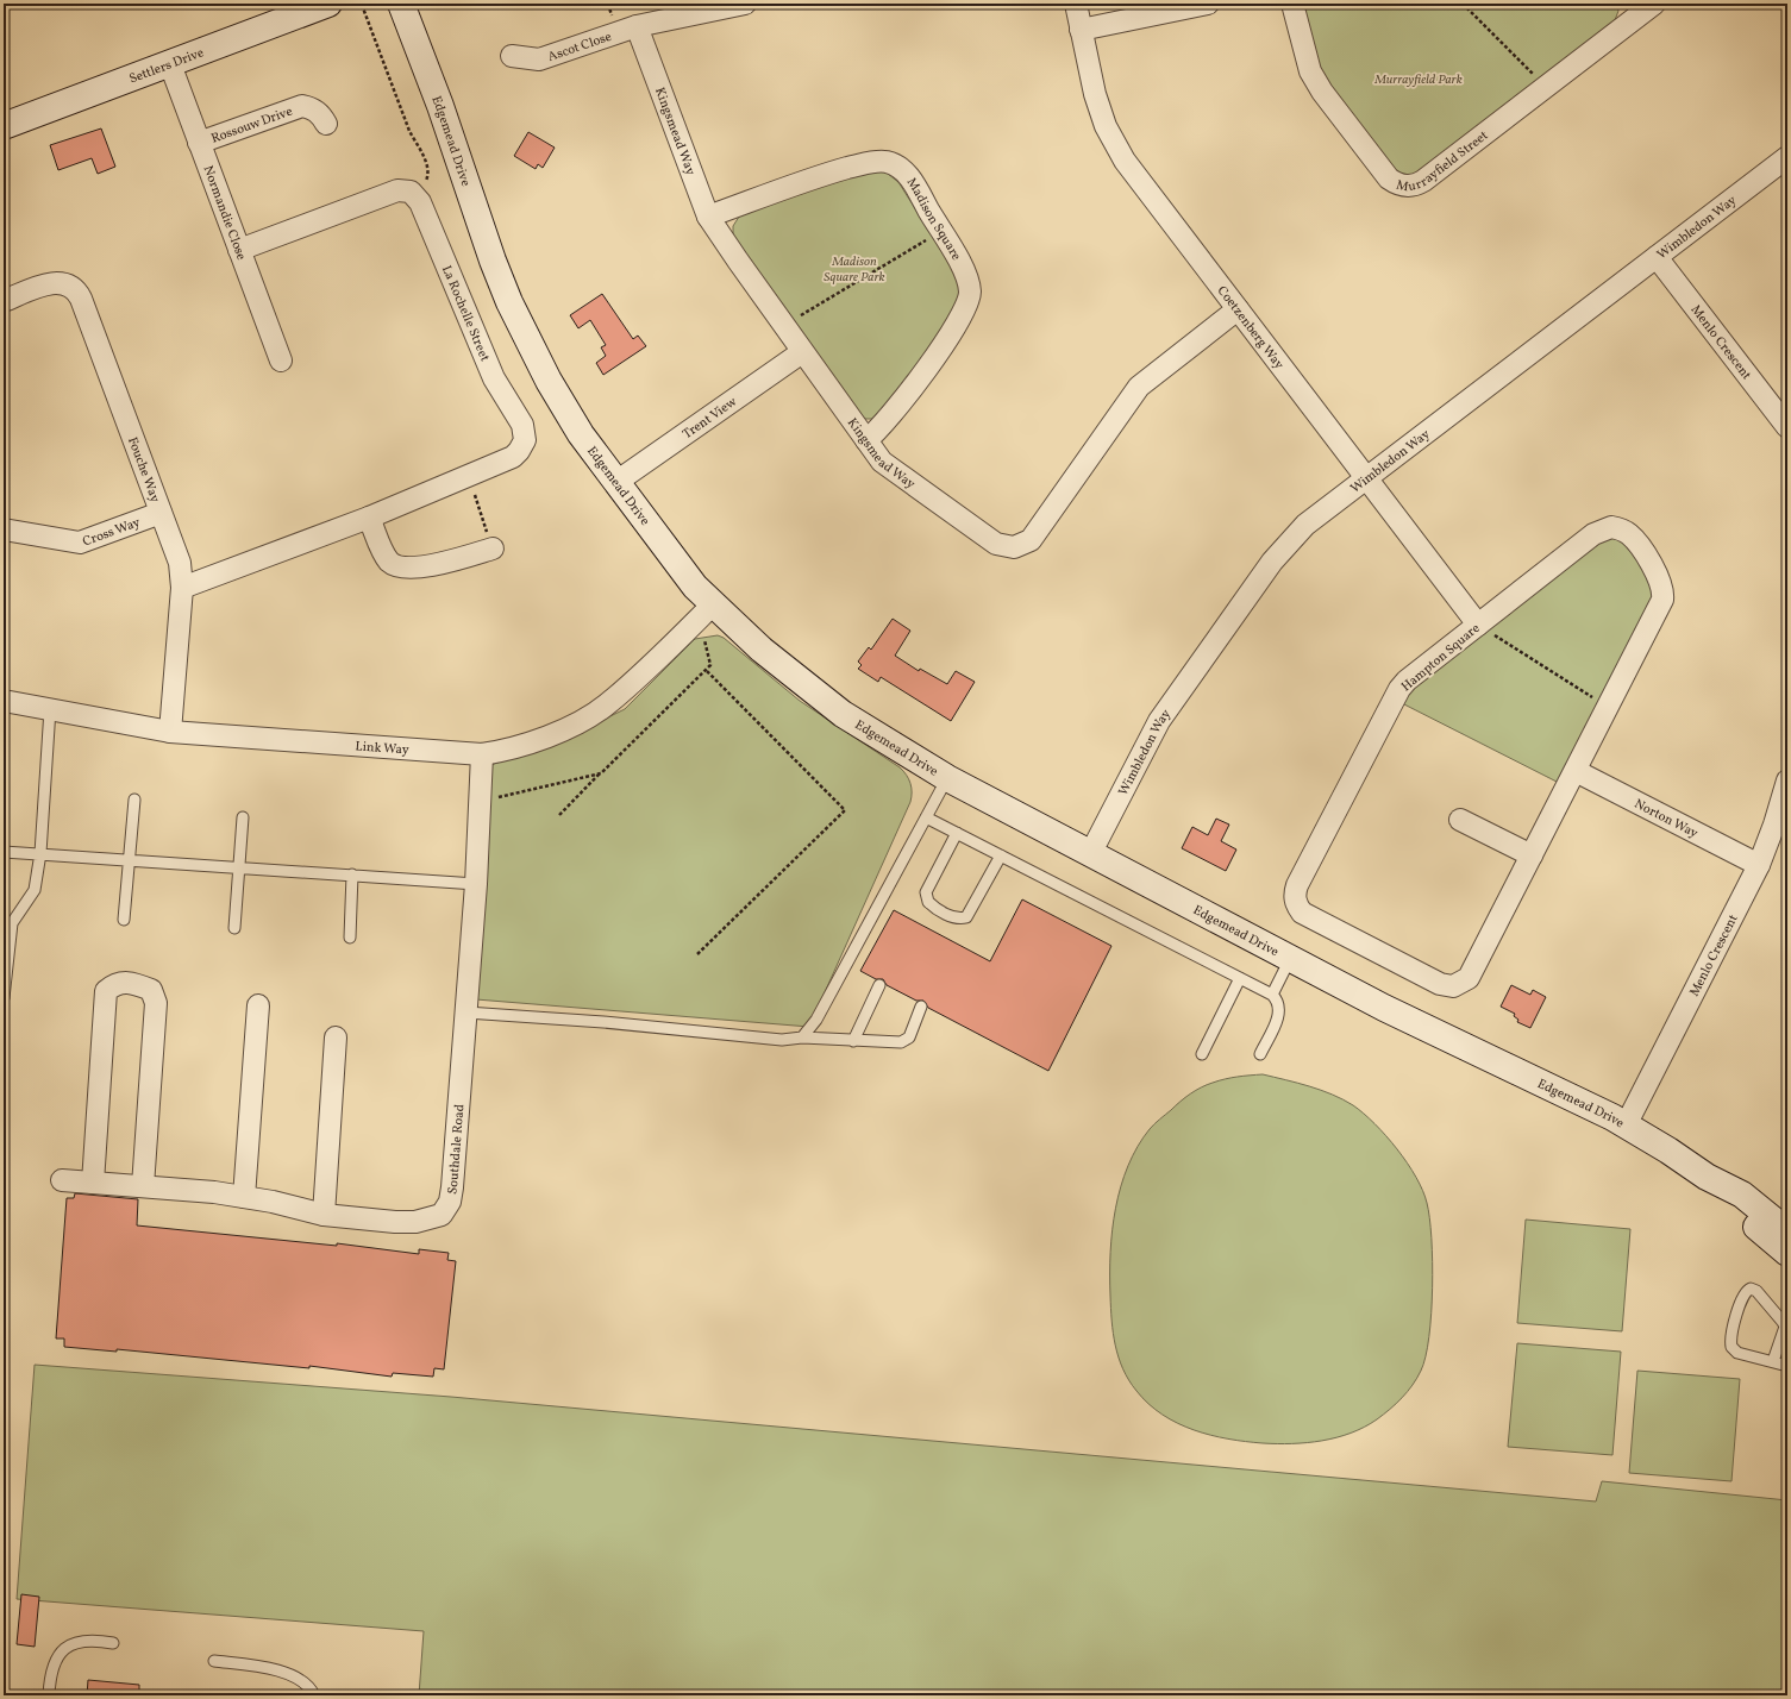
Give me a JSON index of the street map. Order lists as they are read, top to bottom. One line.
{"streets":{"street":["Ascot Close","Settlers Drive","Rossouw Drive","Kingsmead Way","Edgemead Drive","Murrayfield Street","Normandie Close","Madison Square","Wimbledon Way","La Rochelle Street","Coetzenberg Way","Menlo Crescent","Trent View","Fouche Way","Cross Way","Hampton Square","Link Way","Norton Way","Southdale Road"]},"crossings":[["Ascot Close","Kingsmead Way"],["Settlers Drive","Normandie Close"],["Rossouw Drive","Normandie Close"],["Kingsmead Way","Madison Square"],["Kingsmead Way","Coetzenberg Way"],["Kingsmead Way","Trent View"],["Edgemead Drive","Wimbledon Way"],["Edgemead Drive","Menlo Crescent"],["Edgemead Drive","Trent View"],["Edgemead Drive","Link Way"],["Normandie Close","La Rochelle Street"],["Wimbledon Way","Coetzenberg Way"],["Wimbledon Way","Menlo Crescent"],["La Rochelle Street","Fouche Way"],["Coetzenberg Way","Hampton Square"],["Menlo Crescent","Norton Way"],["Fouche Way","Cross Way"],["Fouche Way","Link Way"],["Hampton Square","Norton Way"],["Link Way","Southdale Road"]],"parks":["Murrayfield Park","Madison Square Park"]}
